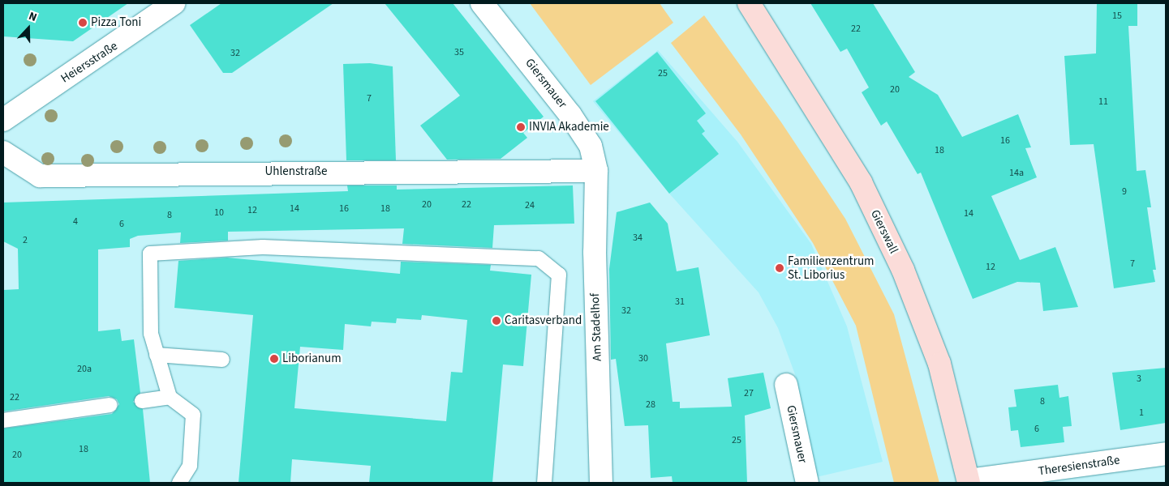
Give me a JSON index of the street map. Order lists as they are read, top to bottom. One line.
{"streets":{"main road":["Gierswall"],"street":["Heiersstraße","Giersmauer","Uhlenstraße","Am Stadelhof","Theresienstraße"]},"crossings":[["Giersmauer","Uhlenstraße"],["Giersmauer","Am Stadelhof"],["Uhlenstraße","Am Stadelhof"],["Gierswall","Theresienstraße"]],"places":["Pizza Toni","INVIA Akademie","Familienzentrum St. Liborius","Caritasverband","Liborianum"],"house_numbers":["15","22","35","32","25","20","7","11","16","18","14a","9","20","22","24","14","16","18","12","10","14","8","4","6","34","2","7","12","31","32","30","20a","3","27","22","8","28","1","6","25","18","20"],"north":"top"}
